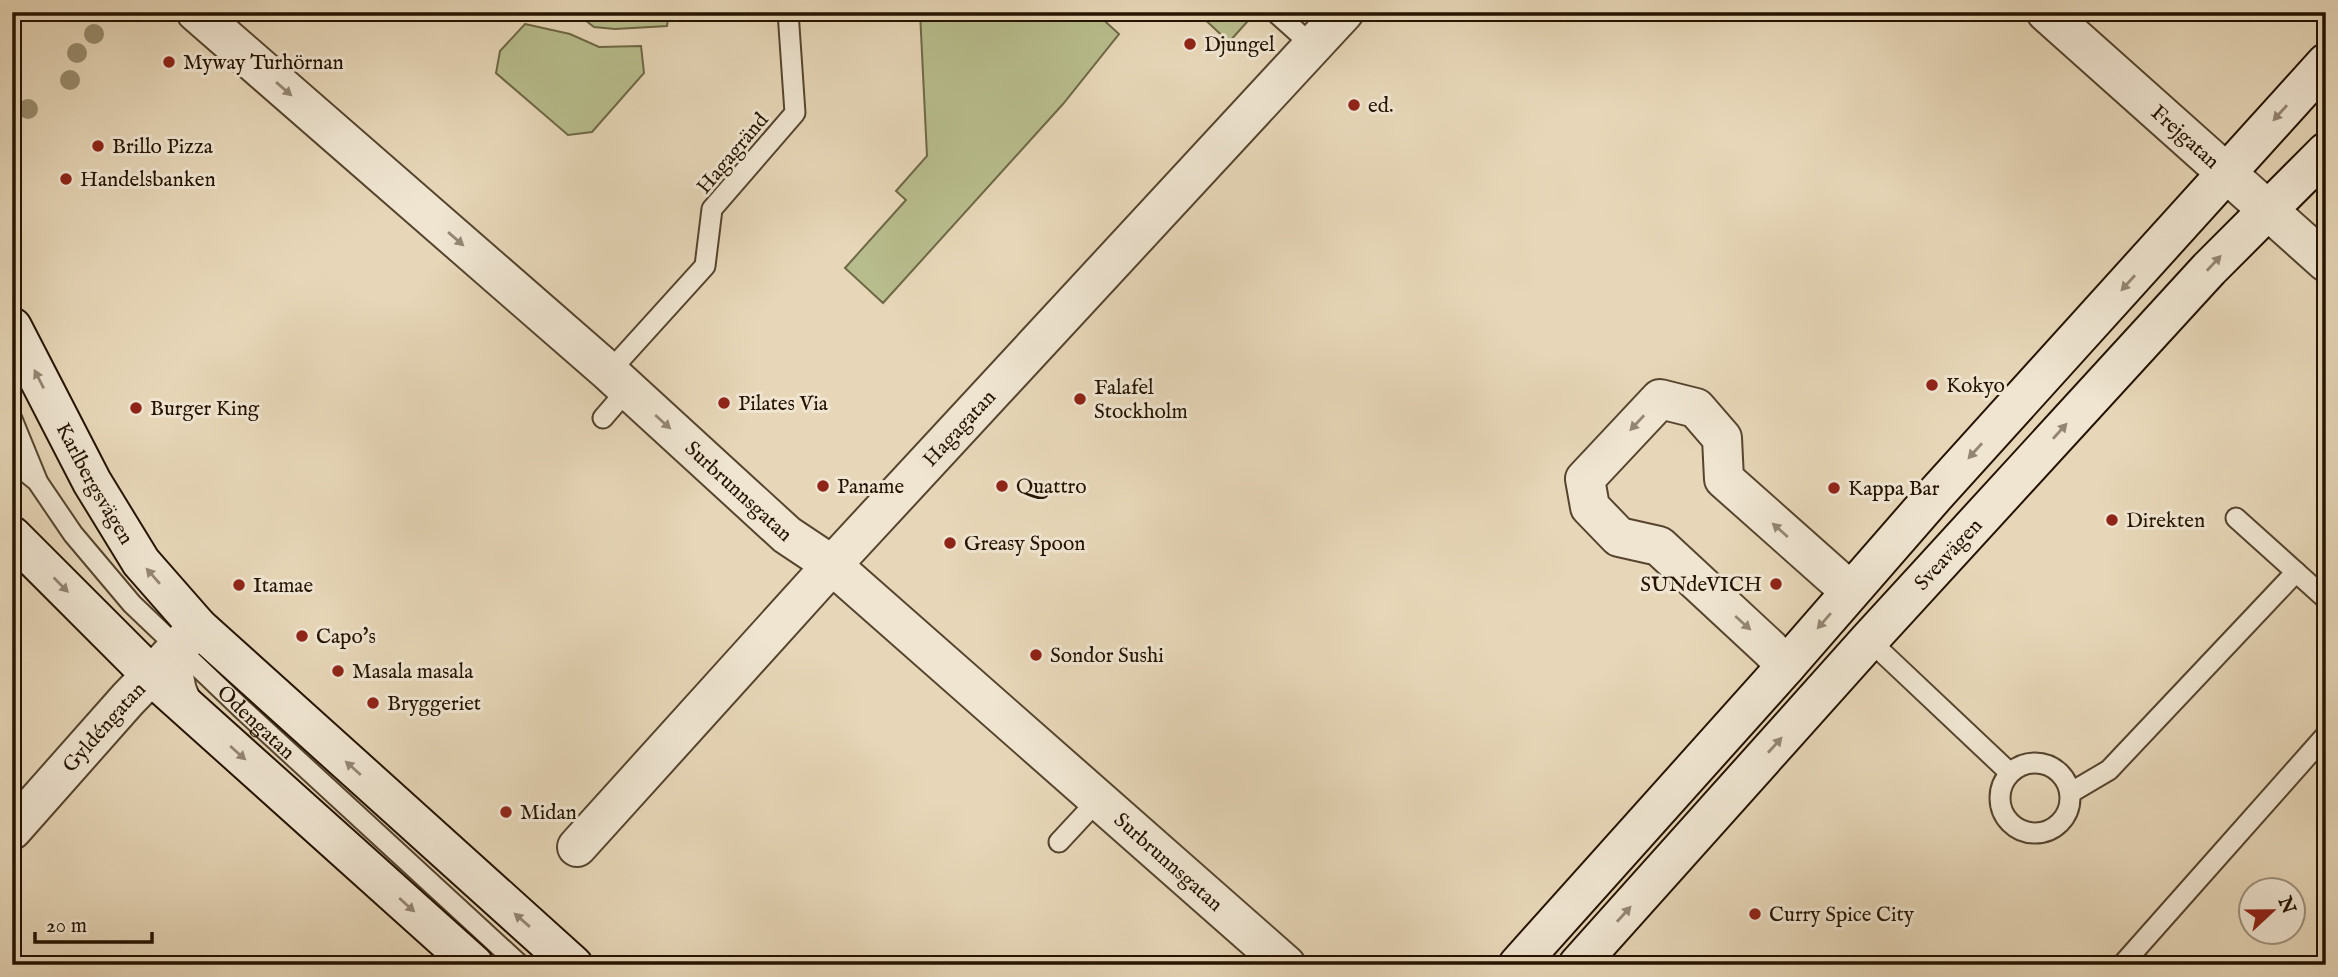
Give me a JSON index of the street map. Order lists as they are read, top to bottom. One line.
{"streets":{"street":["Frejgatan","Hagagatan","Karlbergsvägen","Surbrunnsgatan","Sveavägen","Odengatan","Gyldéngatan"],"lane":["Hagagränd"]},"crossings":[["Frejgatan","Sveavägen"],["Hagagränd","Surbrunnsgatan"],["Hagagatan","Surbrunnsgatan"],["Karlbergsvägen","Odengatan"],["Karlbergsvägen","Gyldéngatan"],["Odengatan","Gyldéngatan"]],"one_way":["Karlbergsvägen","Surbrunnsgatan"],"places":["Djungel","Myway Turhörnan","ed.","Brillo Pizza","Handelsbanken","Kokyo","Falafel Stockholm","Pilates Via","Burger King","Paname","Quattro","Kappa Bar","Direkten","Greasy Spoon","SUNdeVICH","Itamae","Capo's","Sondor Sushi","Masala masala","Bryggeriet","Midan","Curry Spice City"],"scale_bar":"20 m","north":"right"}
